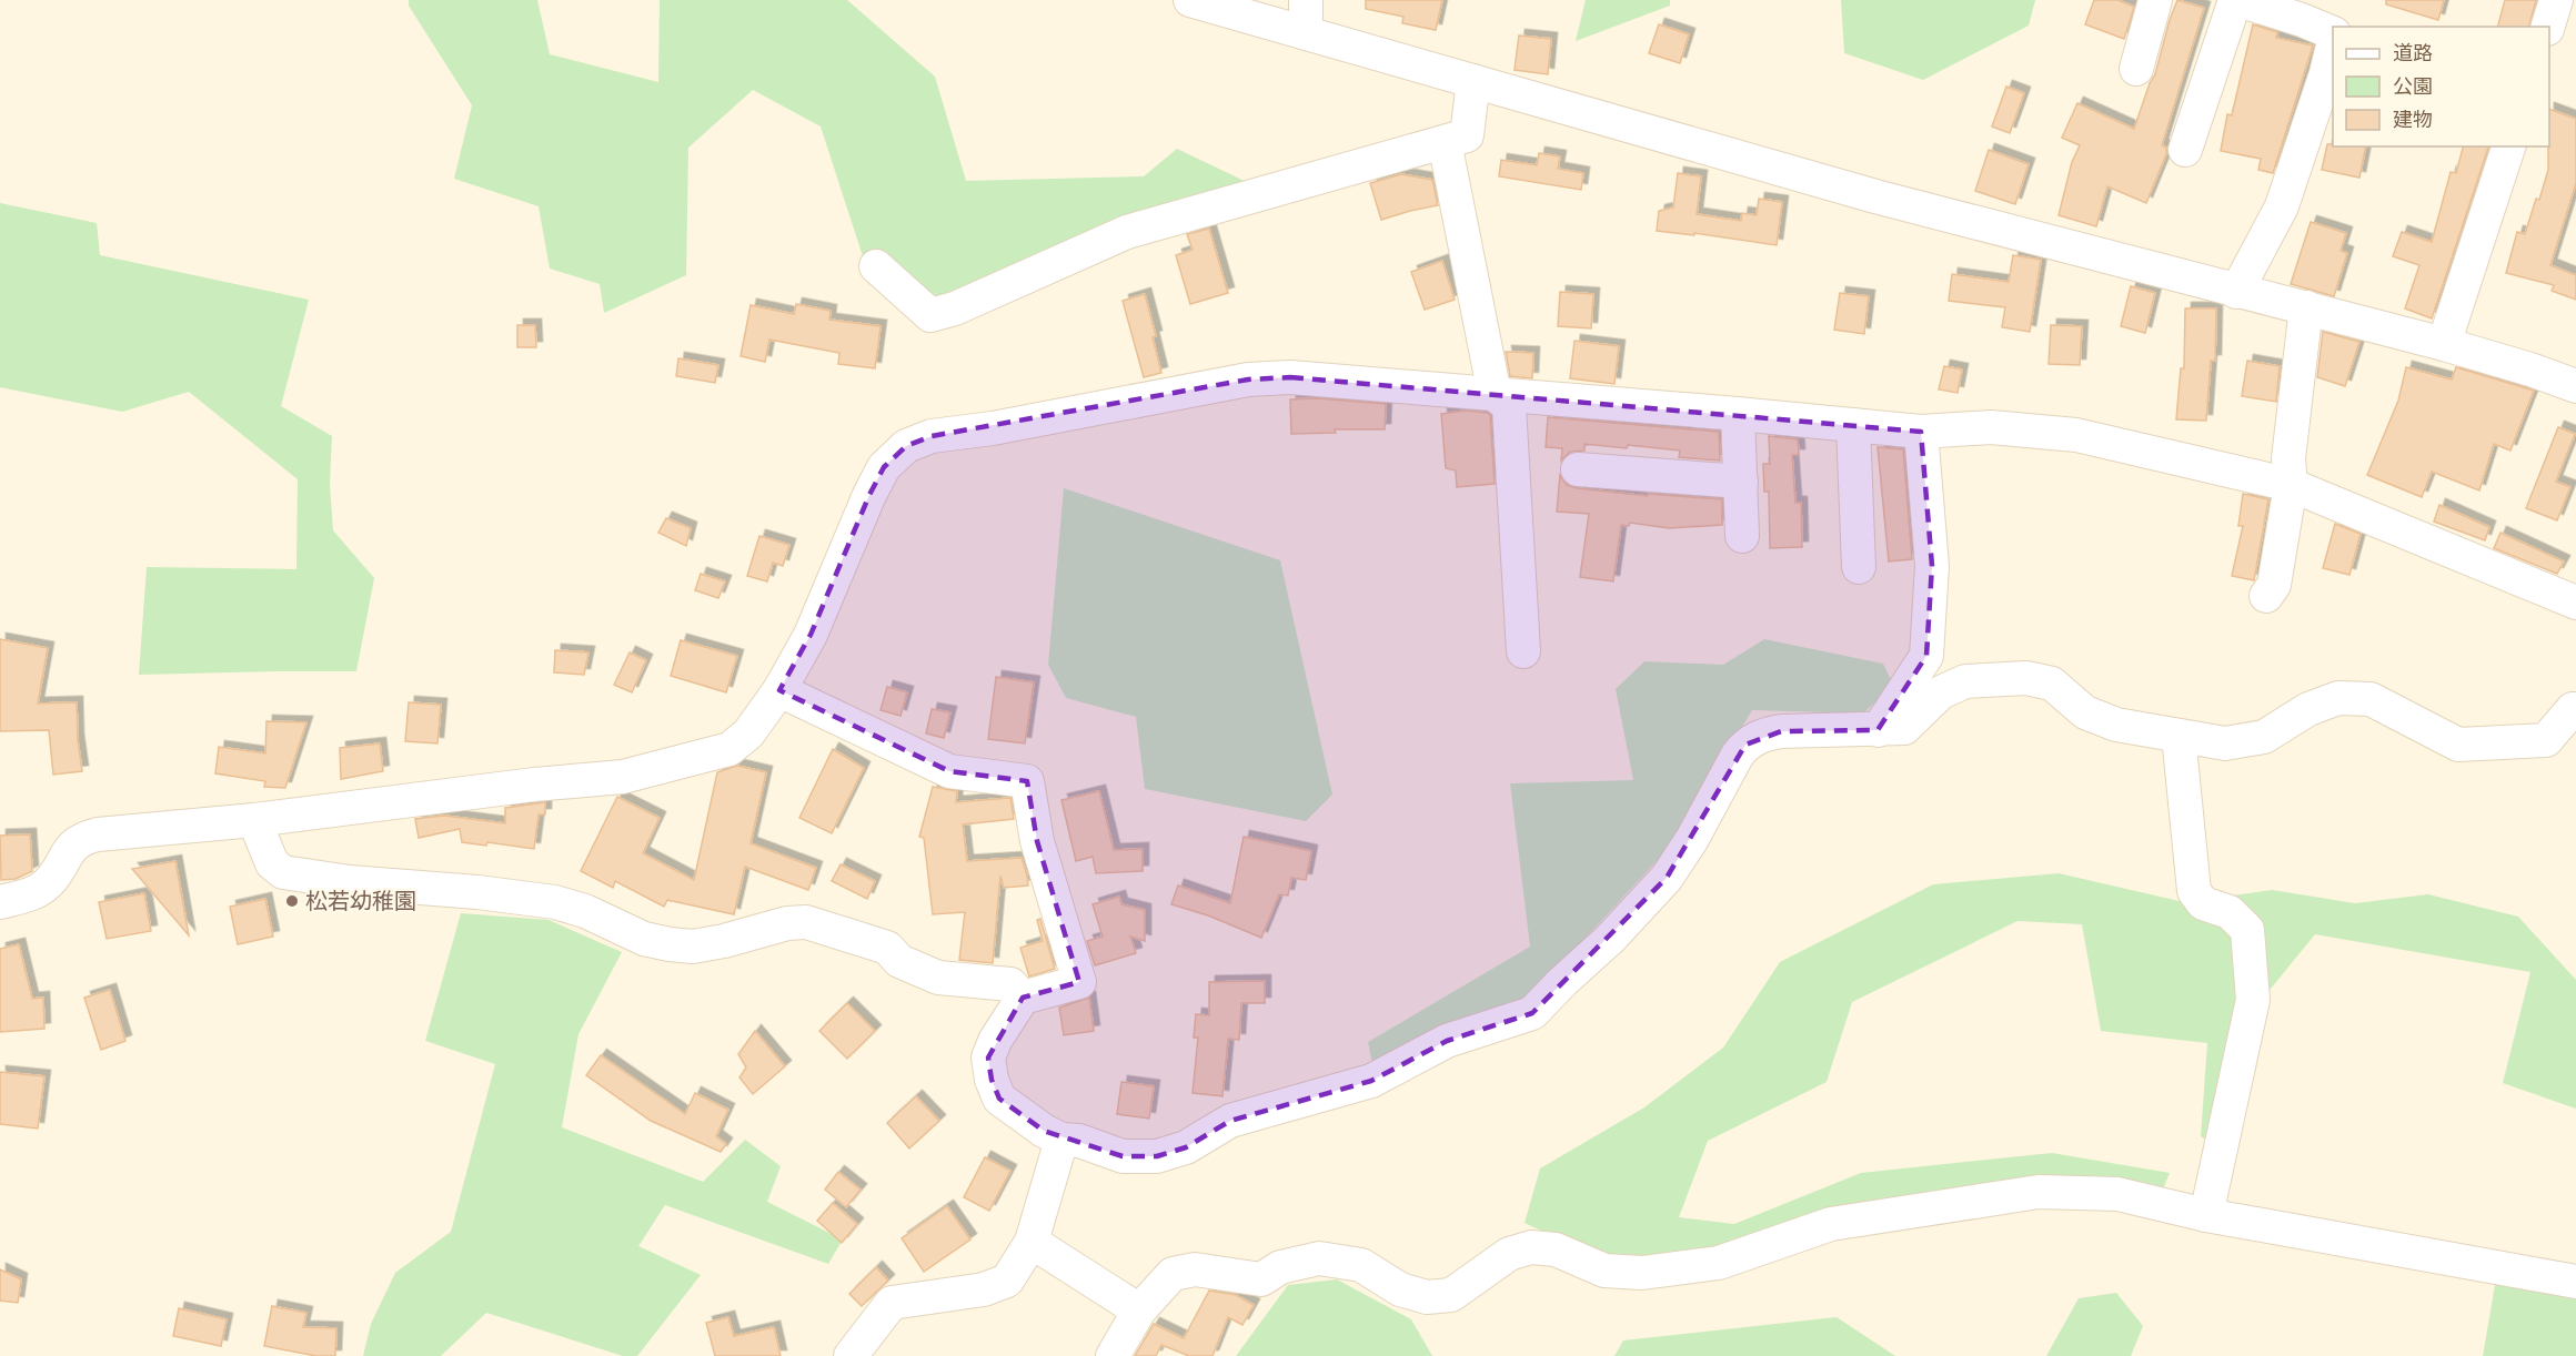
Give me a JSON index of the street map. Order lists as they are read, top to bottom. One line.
{"places":["松若幼稚園"],"legend":["道路","公園","建物"]}
